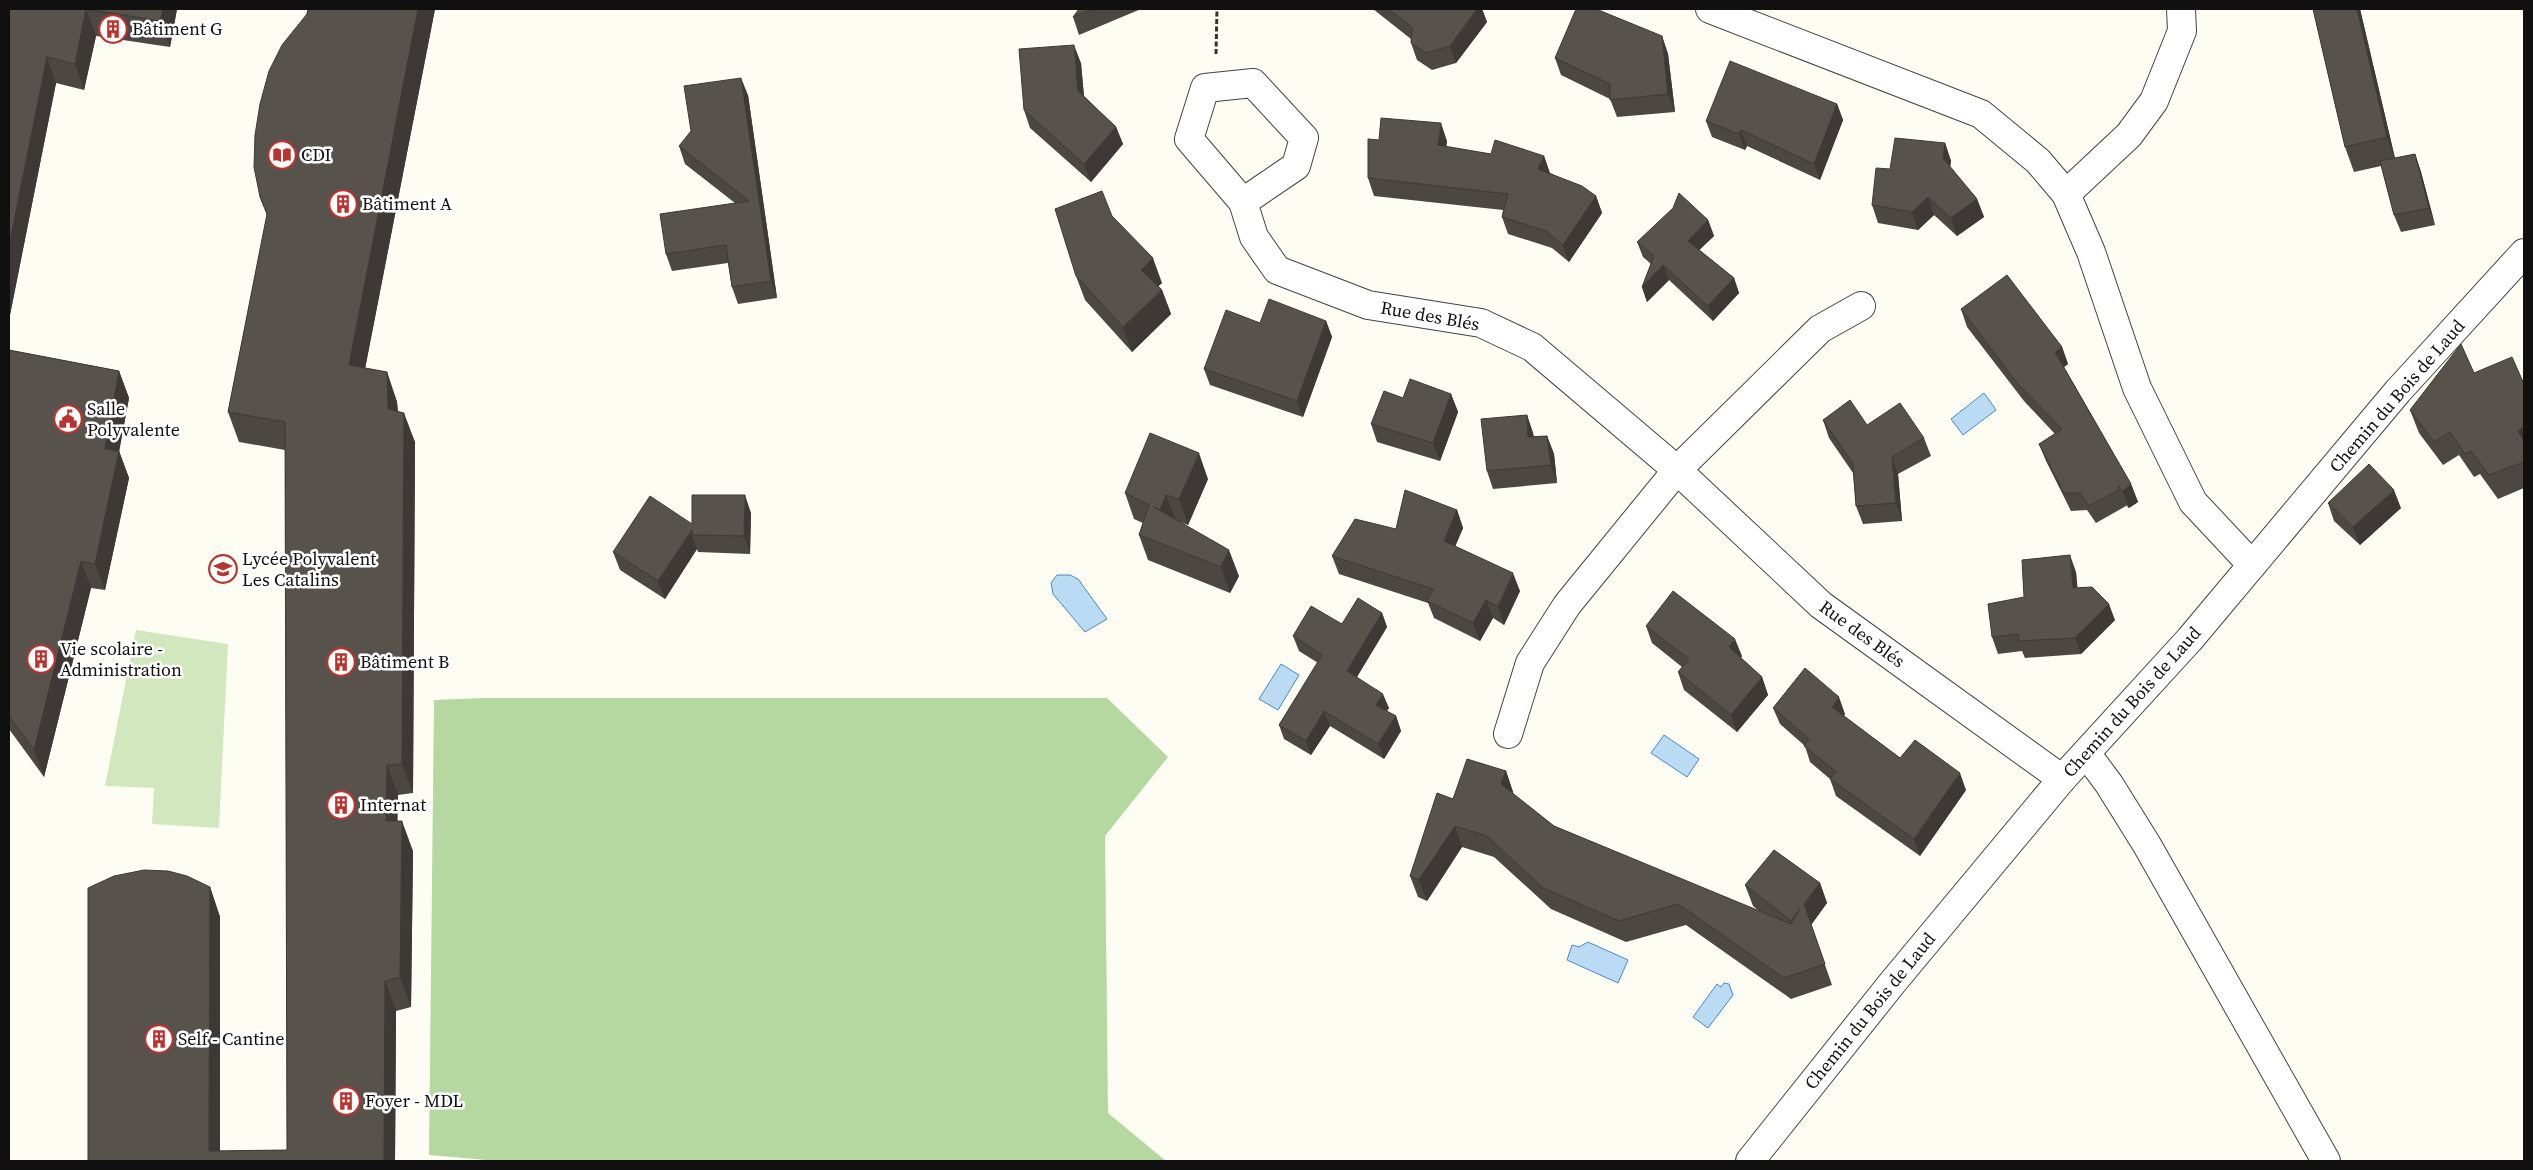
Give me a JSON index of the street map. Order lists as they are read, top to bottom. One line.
{"streets":{"street":["Rue des Blés","Chemin du Bois de Laud"]},"crossings":[["Rue des Blés","Chemin du Bois de Laud"]],"places":{"building":["Bâtiment G","Bâtiment A","Vie scolaire - Administration","Bâtiment B","Internat","Self - Cantine","Foyer - MDL"],"library":["CDI"],"public building":["Salle Polyvalente"],"school or university":["Lycée Polyvalent Les Catalins"]}}
